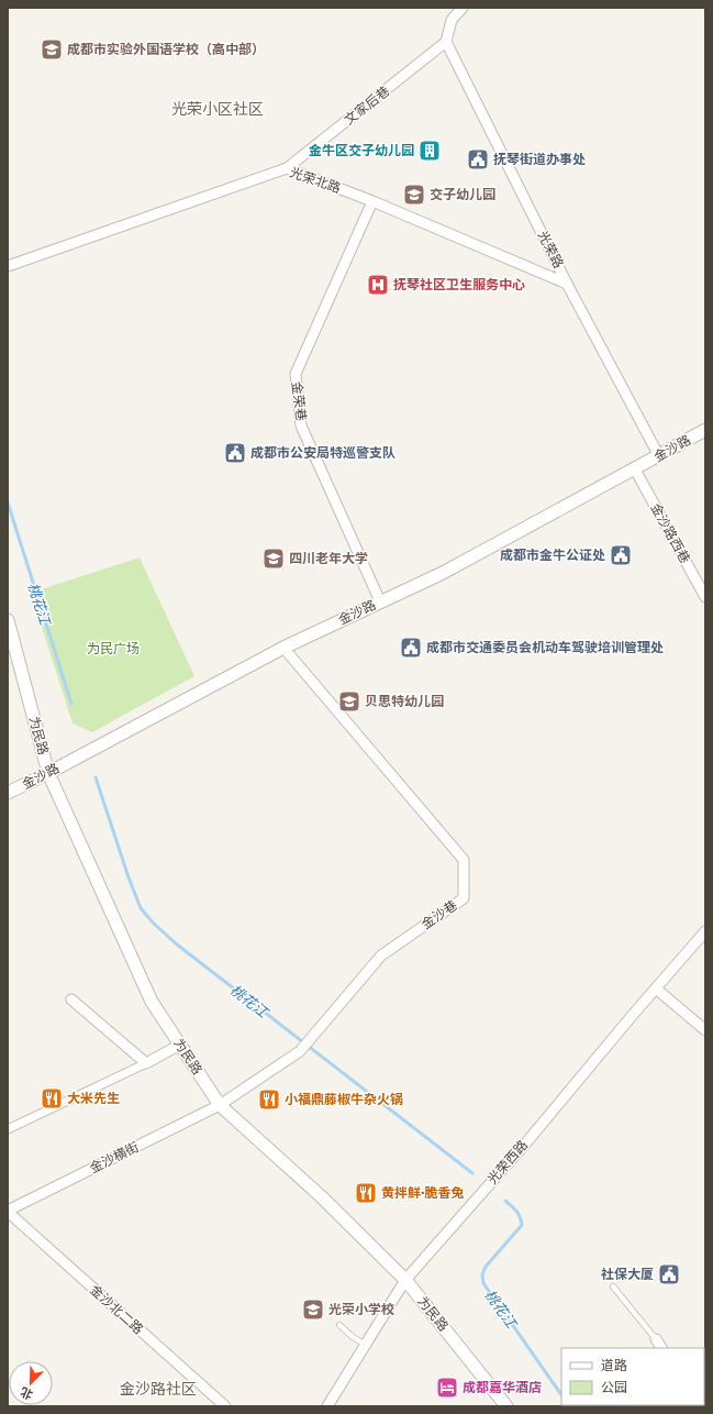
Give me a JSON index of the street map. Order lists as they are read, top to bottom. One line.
{"streets":{"street":["文家后巷","光荣北路","光荣路","金荣巷","金沙路","金沙路西巷","为民路","金沙巷","金沙横街","光荣西路","金沙北二路"]},"crossings":[["文家后巷","光荣北路"],["文家后巷","光荣路"],["光荣北路","光荣路"],["光荣北路","金荣巷"],["光荣路","金沙路"],["金荣巷","金沙路"],["金沙路","金沙路西巷"],["金沙路","为民路"],["金沙路","金沙巷"],["为民路","金沙巷"],["为民路","金沙横街"],["为民路","光荣西路"],["金沙巷","金沙横街"],["金沙横街","金沙北二路"]],"districts":["光荣小区社区","金沙路社区"],"water":["桃花江"],"parks":["为民广场"],"places":{"school or university":["成都市实验外国语学校（高中部）","交子幼儿园","四川老年大学","贝思特幼儿园","光荣小学校"],"building":["金牛区交子幼儿园"],"public building":["抚琴街道办事处","成都市公安局特巡警支队","成都市金牛公证处","成都市交通委员会机动车驾驶培训管理处","社保大厦"],"hospital":["抚琴社区卫生服务中心"],"restaurant":["大米先生","小福鼎藤椒牛杂火锅","黄拌鲜·脆香兔"],"hotel":["成都嘉华酒店"]},"legend":["道路","公园"],"north":"bottom left"}
